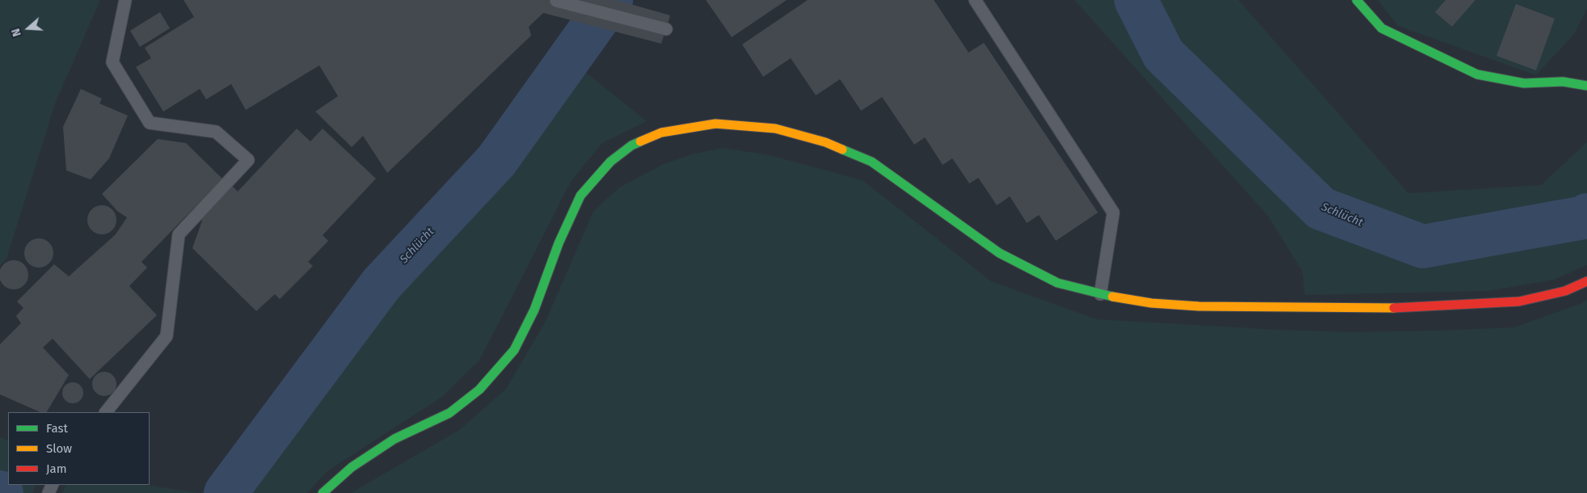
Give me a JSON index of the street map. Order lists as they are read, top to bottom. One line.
{"water":["Schlücht"],"legend":["Fast","Slow","Jam"],"north":"left"}
